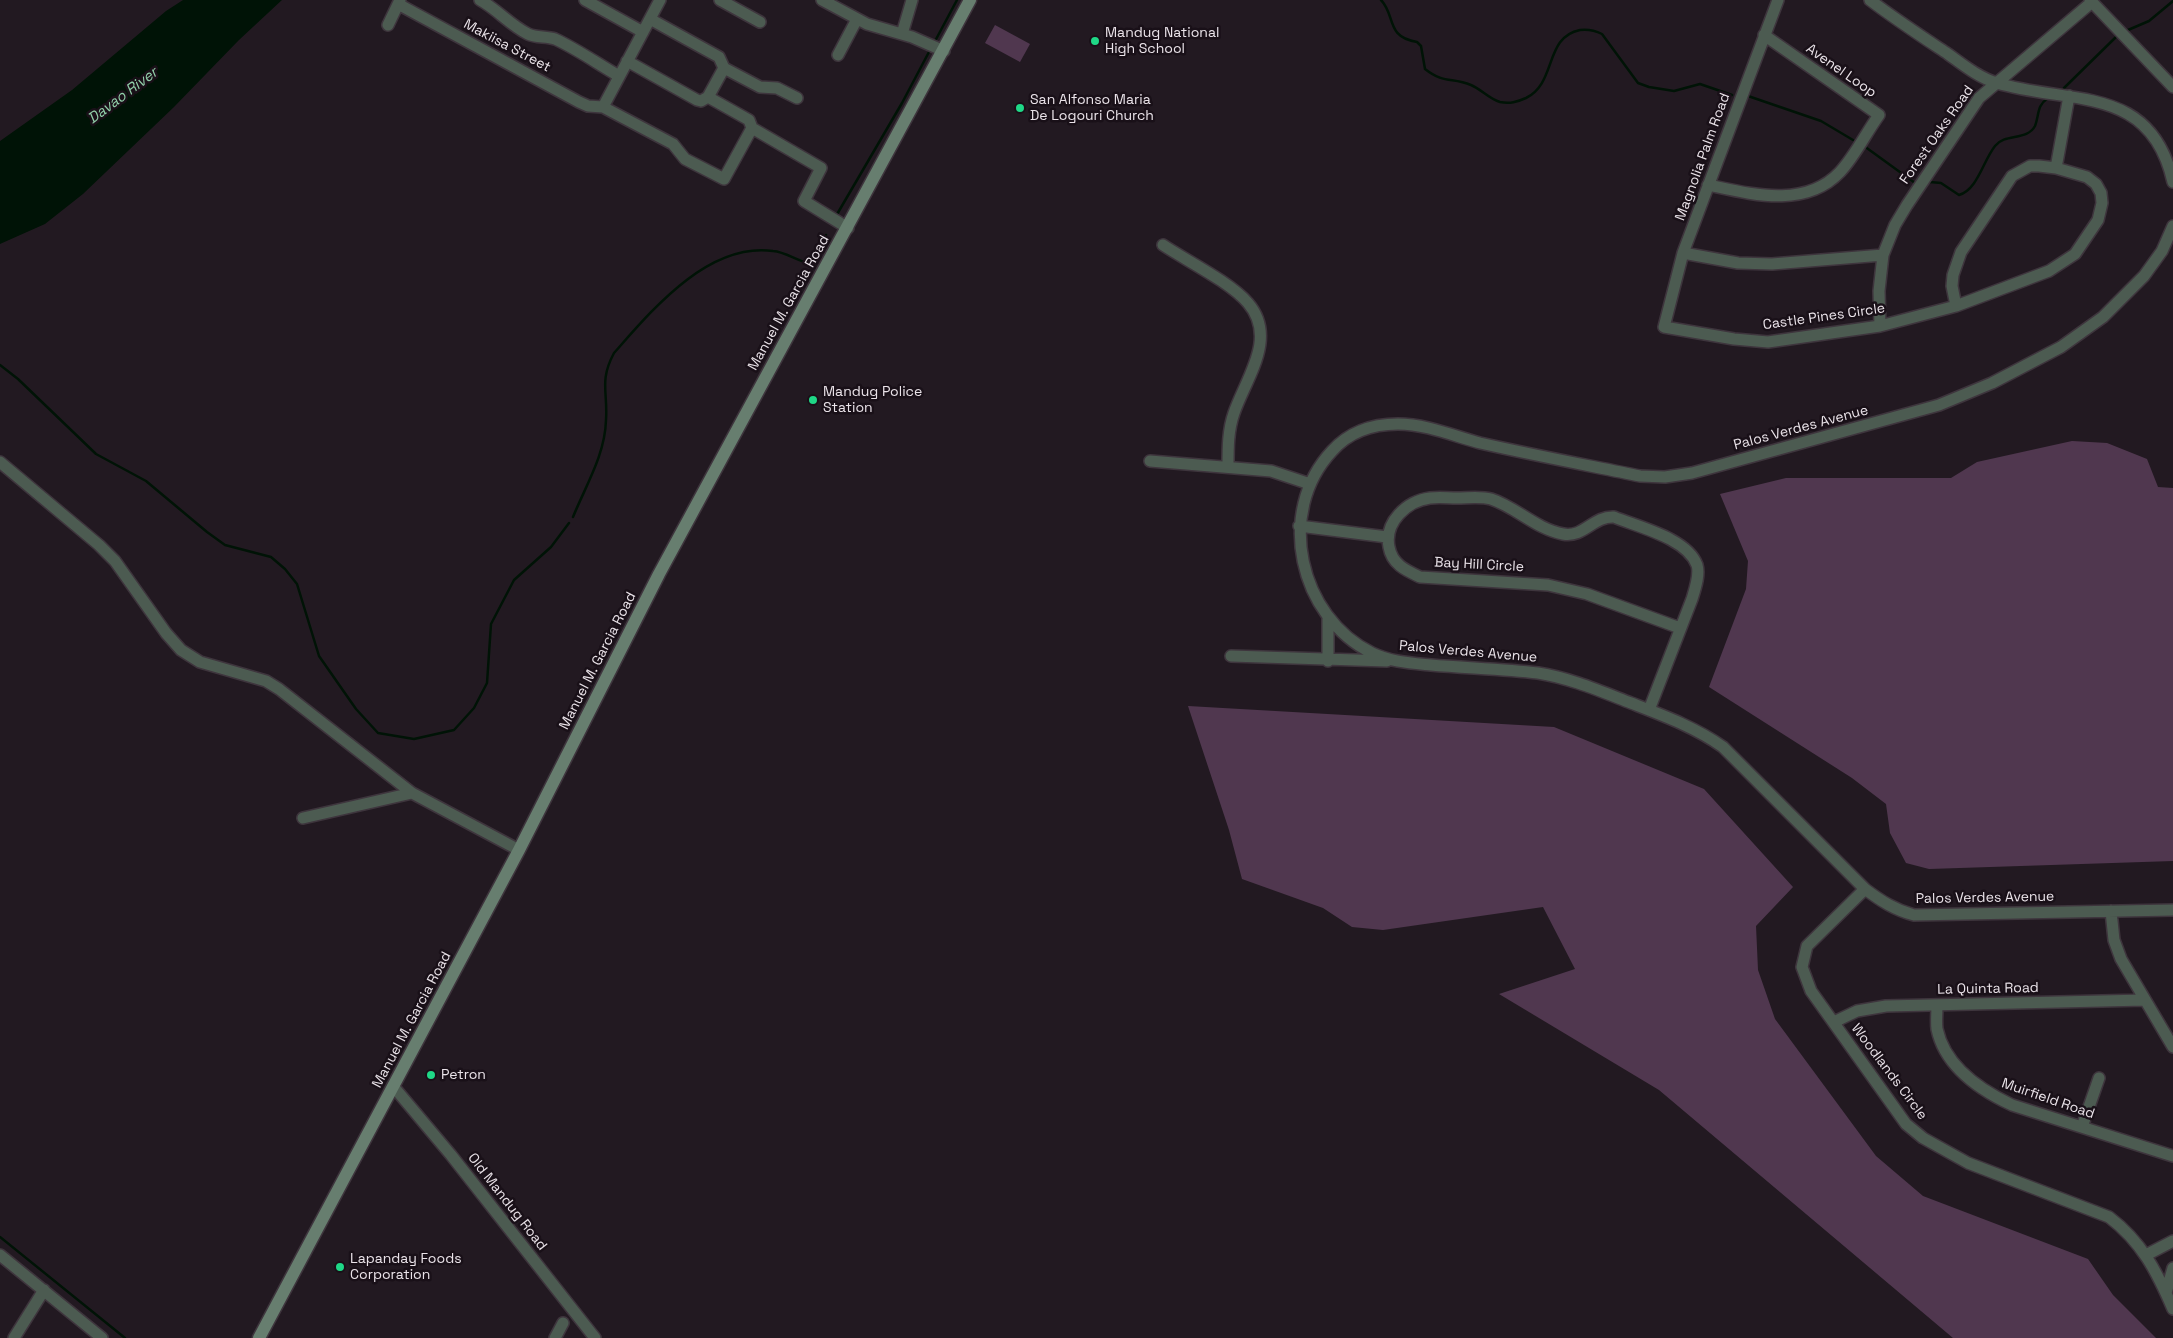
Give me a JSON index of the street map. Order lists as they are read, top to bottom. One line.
{"streets":{"main road":["Manuel M. Garcia Road"],"street":["Makiisa Street","Avenel Loop","Forest Oaks Road","Magnolia Palm Road","Castle Pines Circle","Palos Verdes Avenue","Bay Hill Circle","La Quinta Road","Woodlands Circle","Muirfield Road","Old Mandug Road"]},"crossings":[["Avenel Loop","Magnolia Palm Road"],["Forest Oaks Road","Castle Pines Circle"],["Magnolia Palm Road","Castle Pines Circle"],["Manuel M. Garcia Road","Old Mandug Road"],["Palos Verdes Avenue","Woodlands Circle"],["La Quinta Road","Woodlands Circle"],["La Quinta Road","Muirfield Road"]],"water":["Davao River"],"places":["Mandug National High School","San Alfonso Maria De Logouri Church","Mandug Police Station","Petron","Lapanday Foods Corporation"]}
